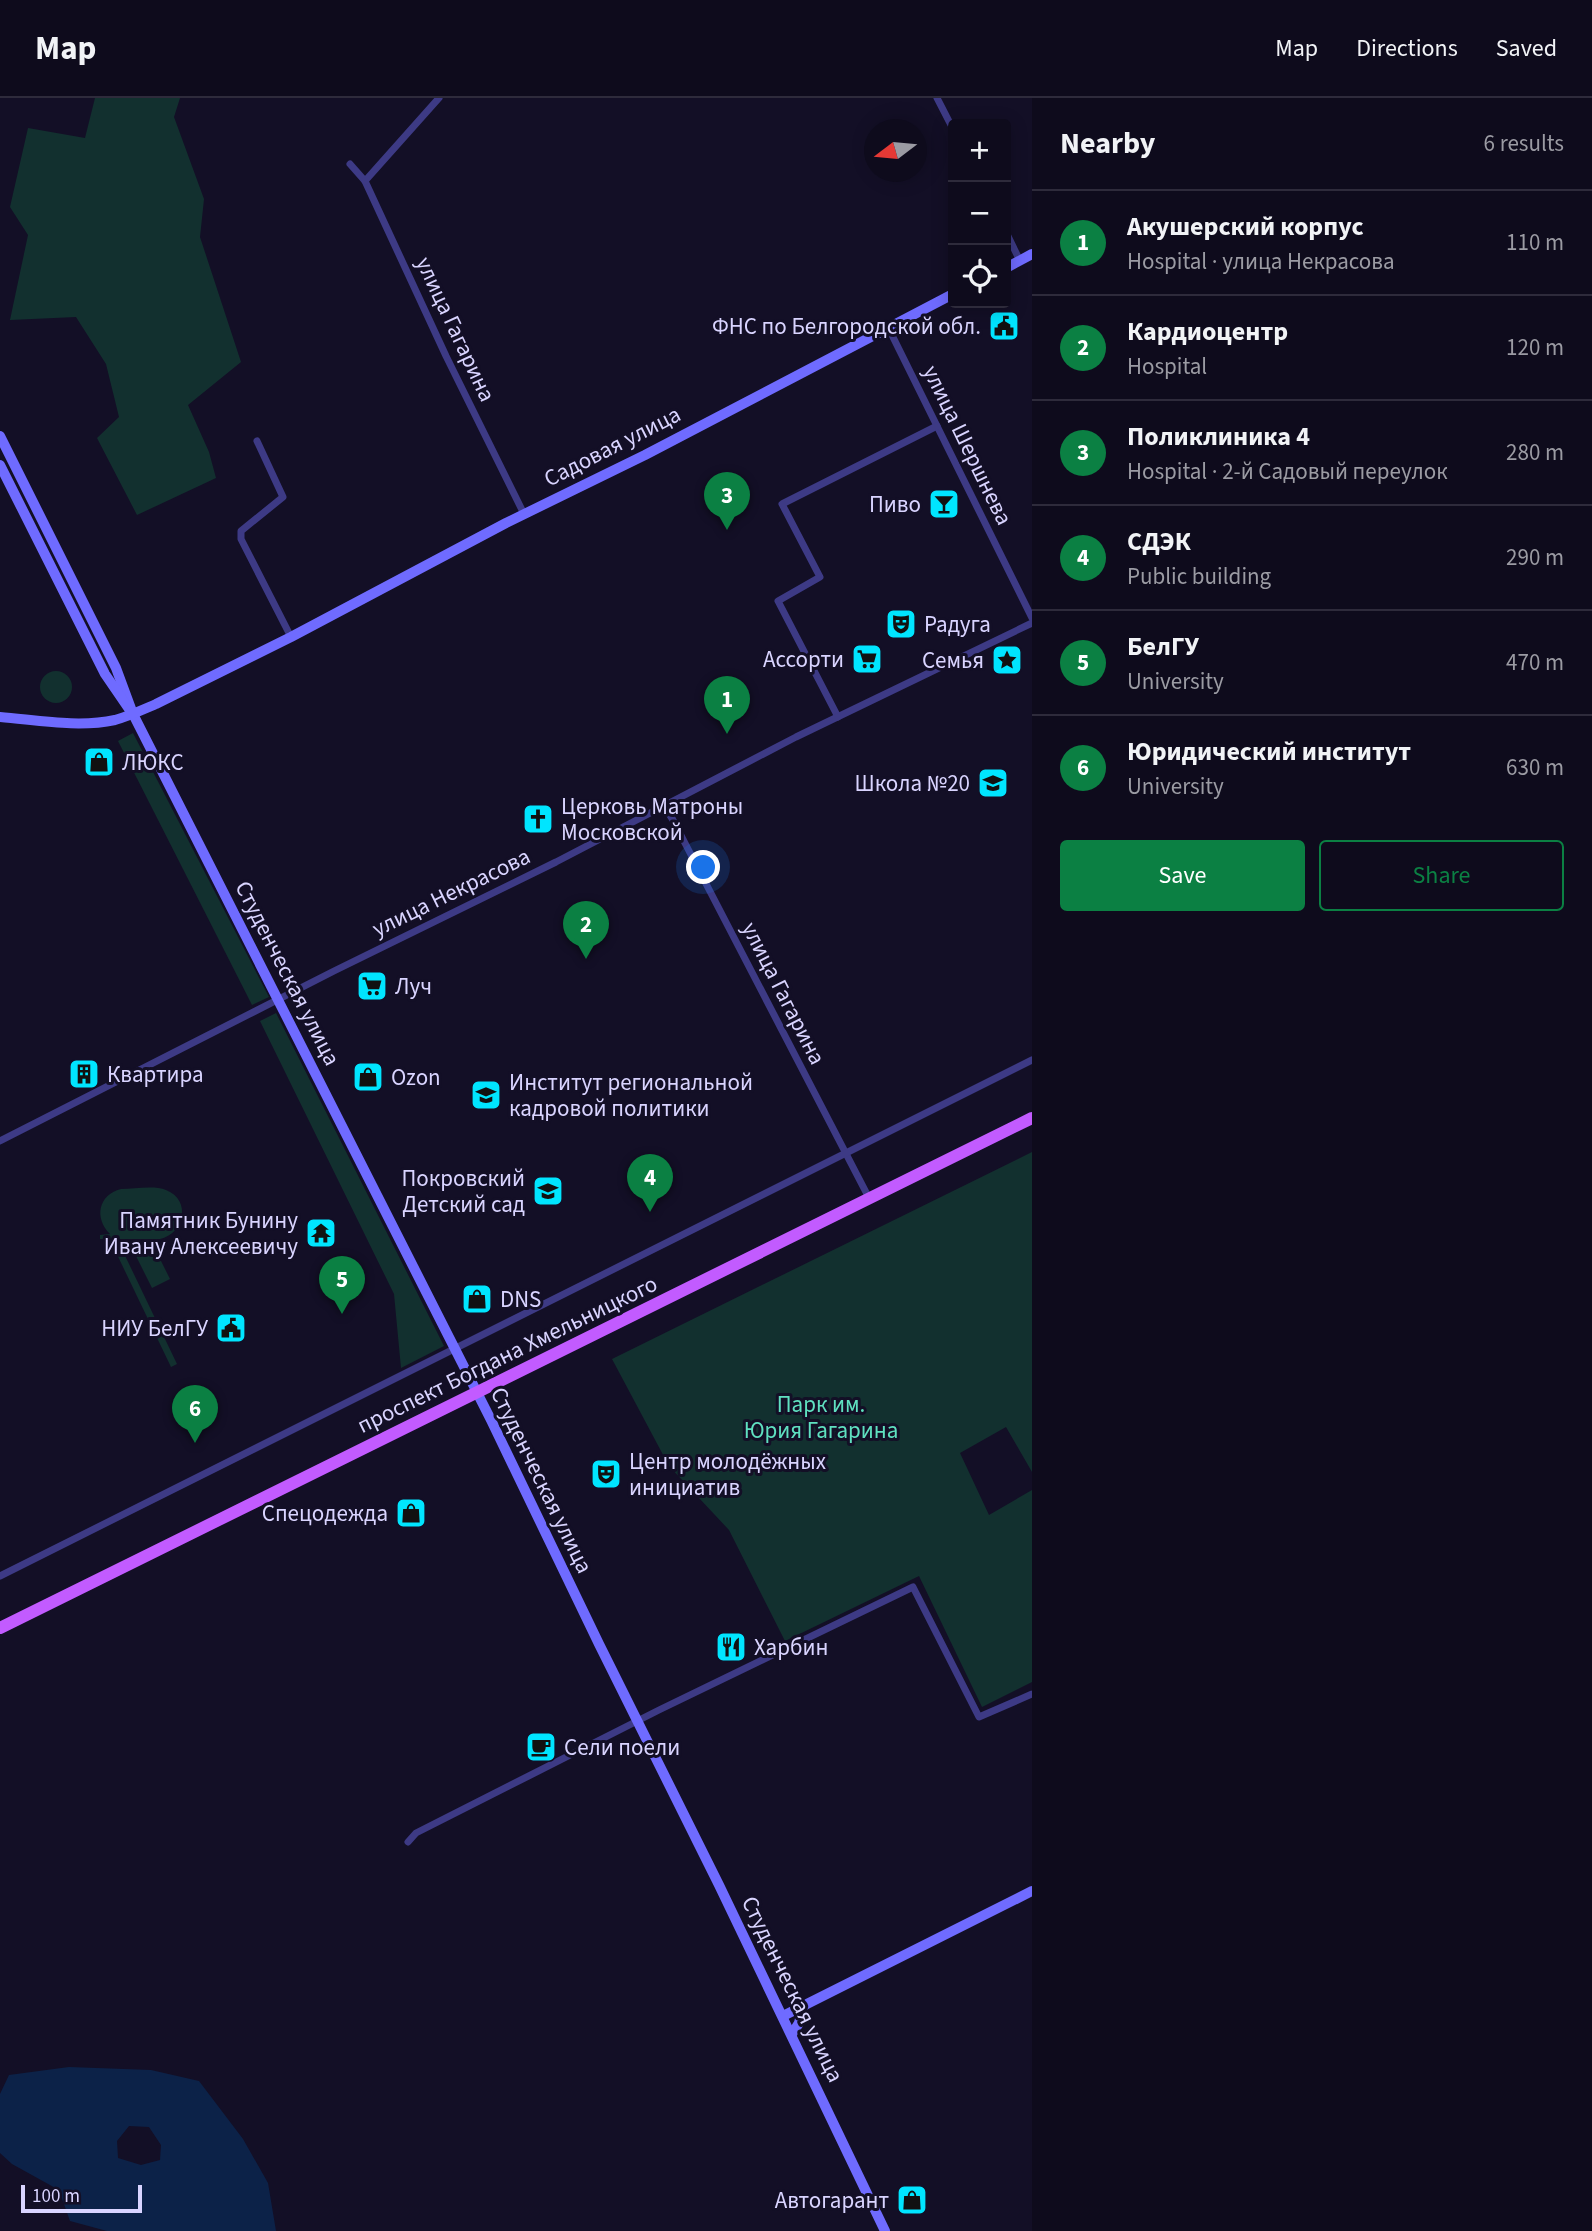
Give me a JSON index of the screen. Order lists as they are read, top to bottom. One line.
{"streets":{"main road":["Садовая улица","Студенческая улица","проспект Богдана Хмельницкого"],"street":["улица Гагарина","улица Шершнева","улица Некрасова"]},"crossings":[["улица Гагарина","Садовая улица"],["улица Гагарина","улица Некрасова"],["улица Гагарина","проспект Богдана Хмельницкого"],["улица Шершнева","Садовая улица"],["улица Шершнева","улица Некрасова"],["Садовая улица","Студенческая улица"],["улица Некрасова","Студенческая улица"],["Студенческая улица","проспект Богдана Хмельницкого"]],"parks":["Парк им. Юрия Гагарина"],"places":{"public building":["ФНС по Белгородской обл.","НИУ БелГУ"],"bar":["Пиво"],"theatre":["Радуга","Центр молодёжных инициатив"],"supermarket":["Ассорти","Луч"],"place":["Семья"],"shop":["ЛЮКС","Ozon","DNS","Спецодежда","Автогарант"],"school or university":["Школа №20","Институт региональной кадровой политики","Покровский Детский сад"],"church":["Церковь Матроны Московской"],"building":["Квартира"],"temple":["Памятник Бунину Ивану Алексеевичу"],"restaurant":["Харбин"],"cafe":["Сели поели"]},"scale_bar":"100 m","north":"left","page":{"header":"Map","nav":["Map","Directions","Saved"],"heading":["Nearby","6 results"],"map_buttons":["+","−"],"list":[{"mark":"1","name":"Акушерский корпус","note":"Hospital · улица Некрасова","value":"110 m"},{"mark":"2","name":"Кардиоцентр","note":"Hospital","value":"120 m"},{"mark":"3","name":"Поликлиника 4","note":"Hospital · 2-й Садовый переулок","value":"280 m"},{"mark":"4","name":"СДЭК","note":"Public building","value":"290 m"},{"mark":"5","name":"БелГУ","note":"University","value":"470 m"},{"mark":"6","name":"Юридический институт","note":"University","value":"630 m"}],"pins":["3","1","2","4","5","6"],"buttons":["Save","Share"],"scale":"100 m"}}
